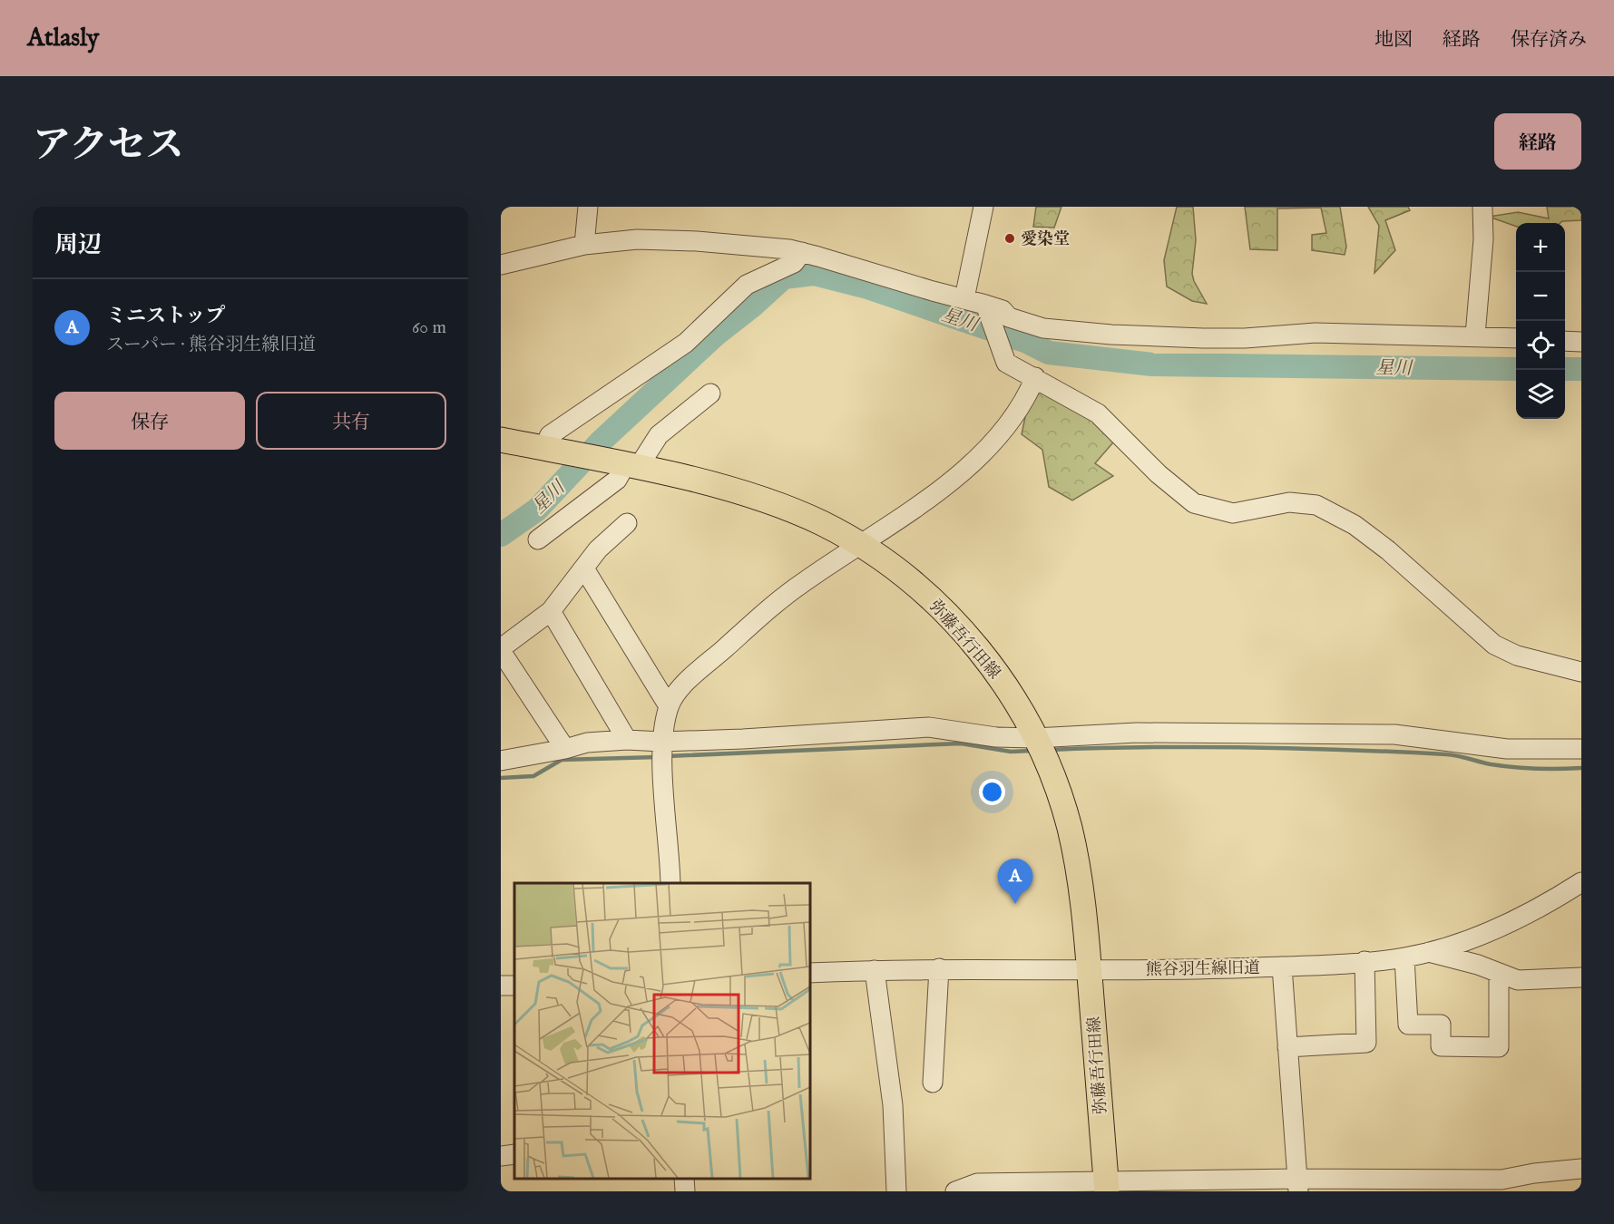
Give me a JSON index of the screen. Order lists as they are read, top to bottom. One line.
{"streets":{"main road":["弥藤吾行田線"],"street":["熊谷羽生線旧道"]},"crossings":[["弥藤吾行田線","熊谷羽生線旧道"]],"water":["星川"],"places":["愛染堂"],"page":{"header":"Atlasly","nav":["地図","経路","保存済み"],"title":"アクセス","buttons":["経路",["保存","共有"]],"heading":"周辺","map_buttons":["+","−"],"list":[{"mark":"A","name":"ミニストップ","note":"スーパー · 熊谷羽生線旧道","value":"60 m"}],"pins":"A"}}
